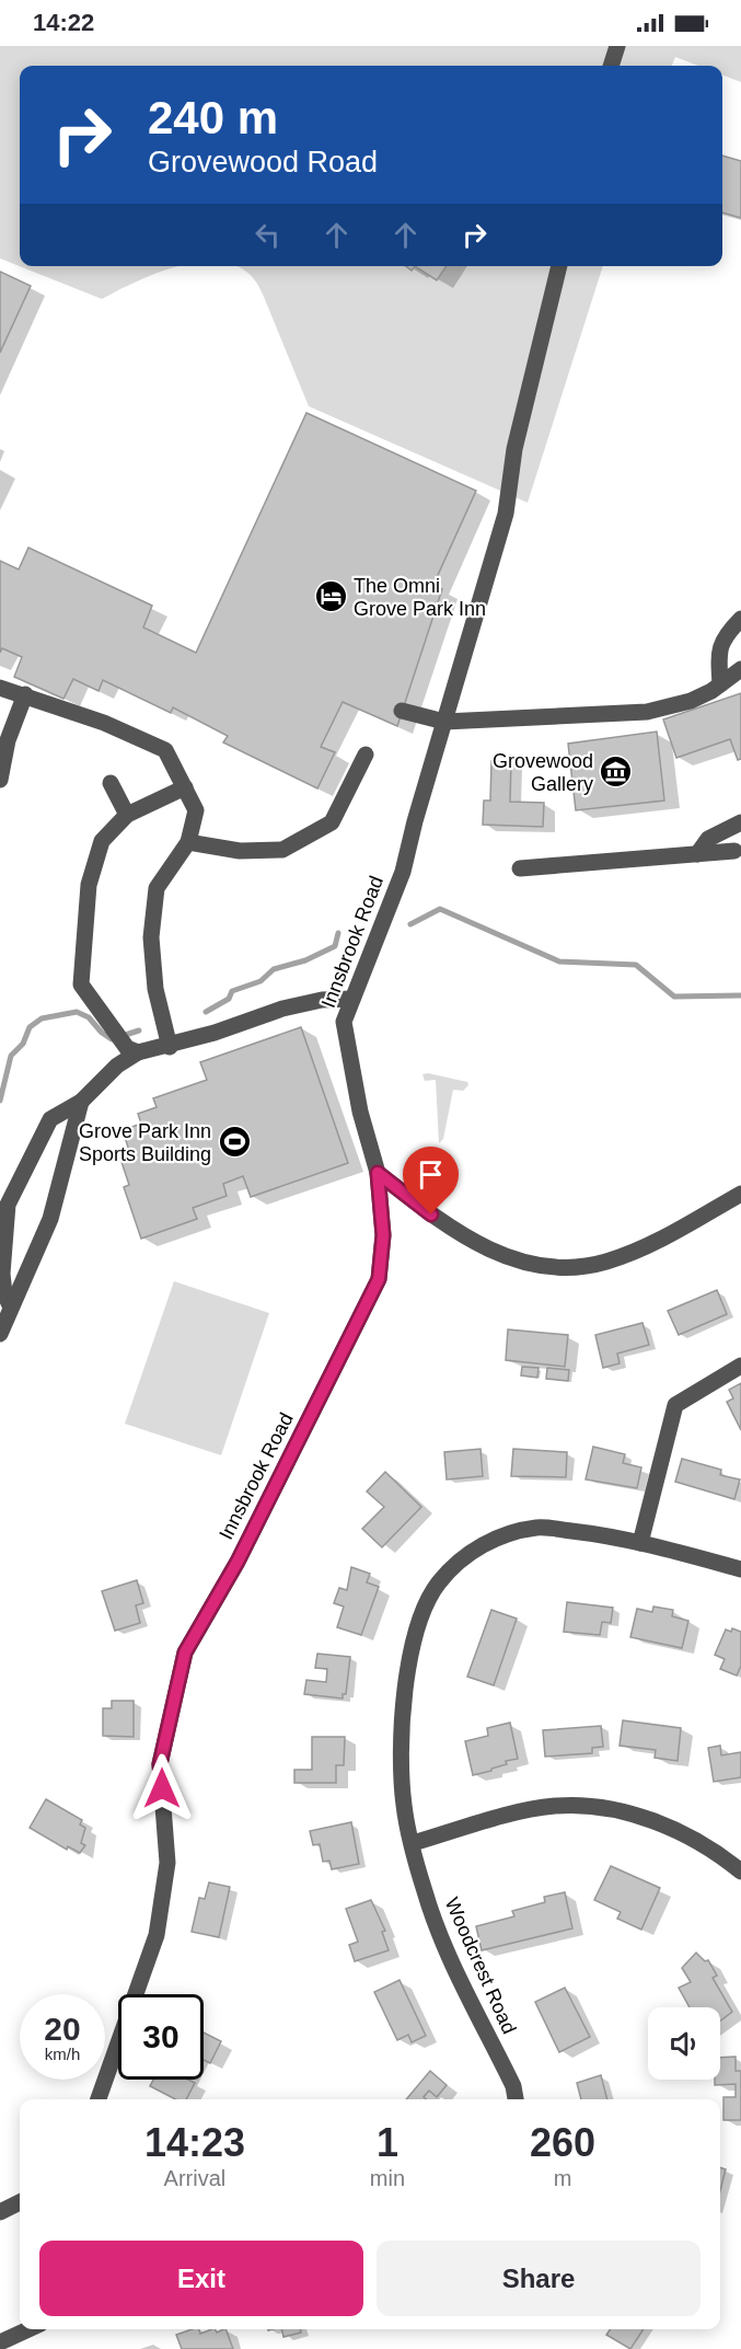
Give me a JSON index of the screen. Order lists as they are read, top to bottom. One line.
{"streets":{"street":["Innsbrook Road","Woodcrest Road"]},"places":{"hotel":["The Omni Grove Park Inn"],"museum":["Grovewood Gallery"],"sports":["Grove Park Inn Sports Building"]},"page":{"status":"14:22","turn":["240 m","Grovewood Road"],"speed":"20 km/h","limit":"30","eta":["14:23","Arrival","1","min","260","m"],"buttons":["Exit","Share"]}}
